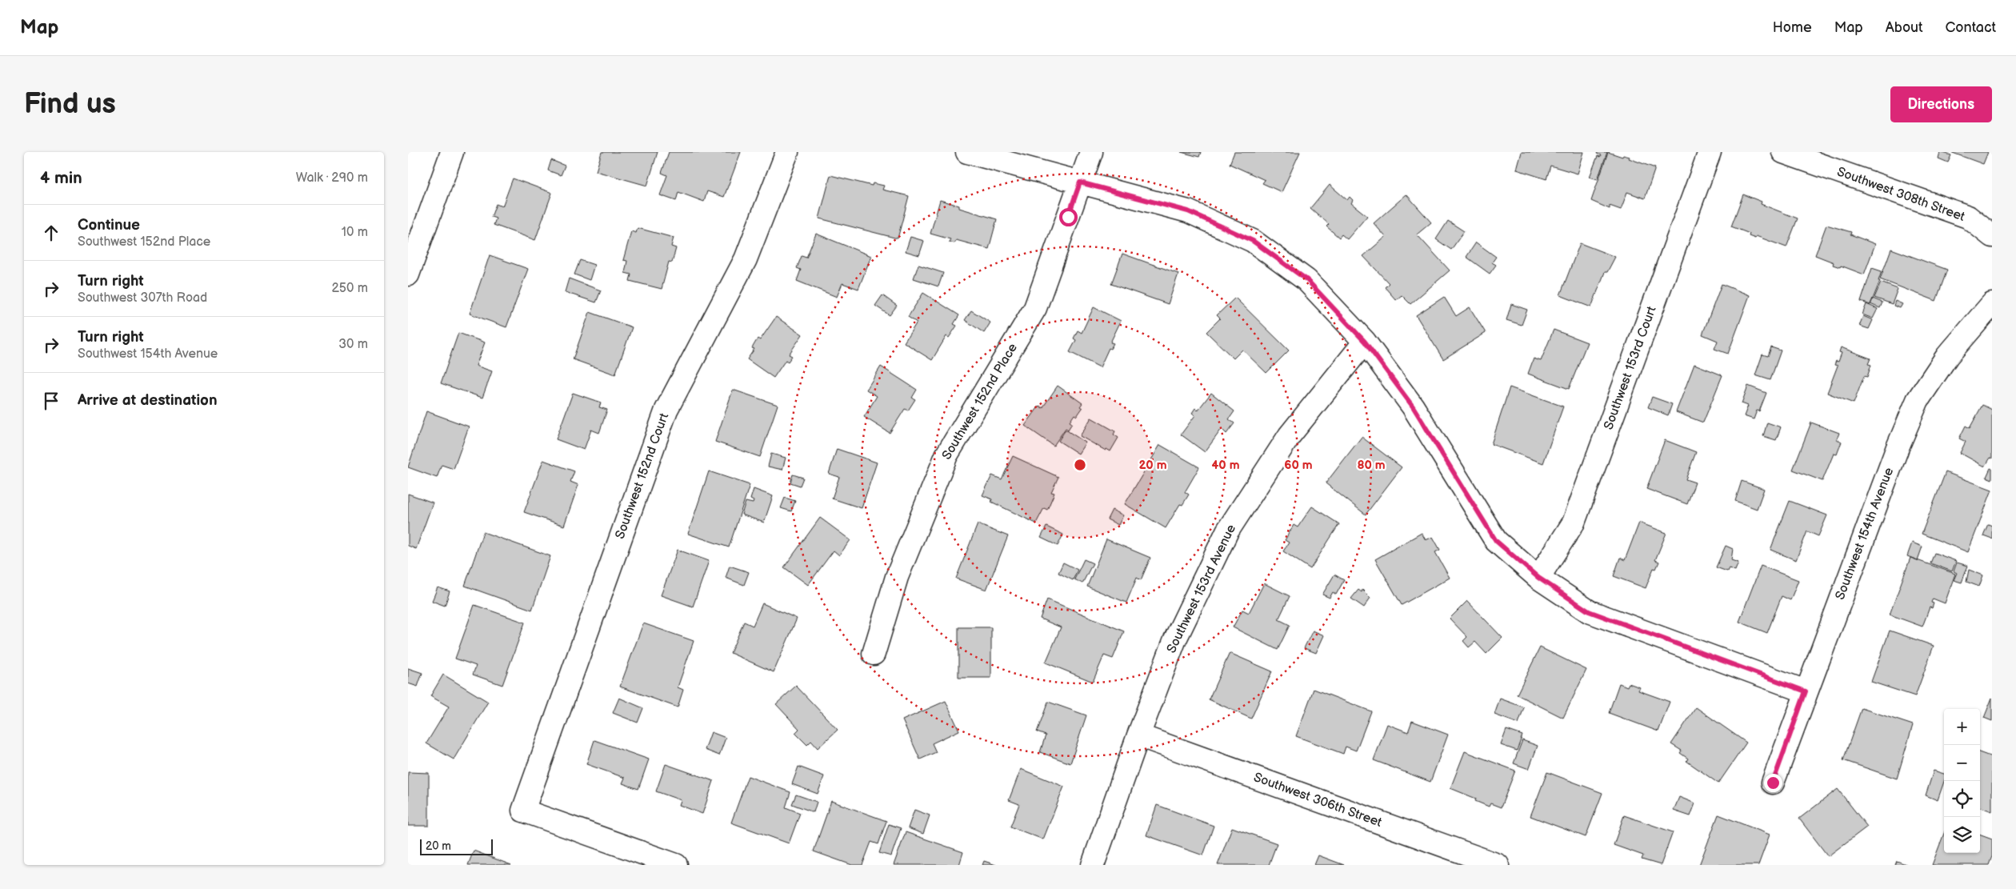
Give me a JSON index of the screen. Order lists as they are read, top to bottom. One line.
{"streets":{"street":["Southwest 308th Street","Southwest 153rd Court","Southwest 152nd Place","Southwest 152nd Court","Southwest 154th Avenue","Southwest 153rd Avenue","Southwest 306th Street"]},"crossings":[["Southwest 153rd Avenue","Southwest 306th Street"]],"scale_bar":"20 m","page":{"header":"Map","nav":["Home","Map","About","Contact"],"buttons":"Directions","title":"Find us","heading":["4 min","Walk · 290 m"],"list":[["Continue","Southwest 152nd Place","10 m"],["Turn right","Southwest 307th Road","250 m"],["Turn right","Southwest 154th Avenue","30 m"],"Arrive at destination"],"map_buttons":["+","−"],"scale":"20 m"},"rings":["20 m","40 m","60 m","80 m"]}
